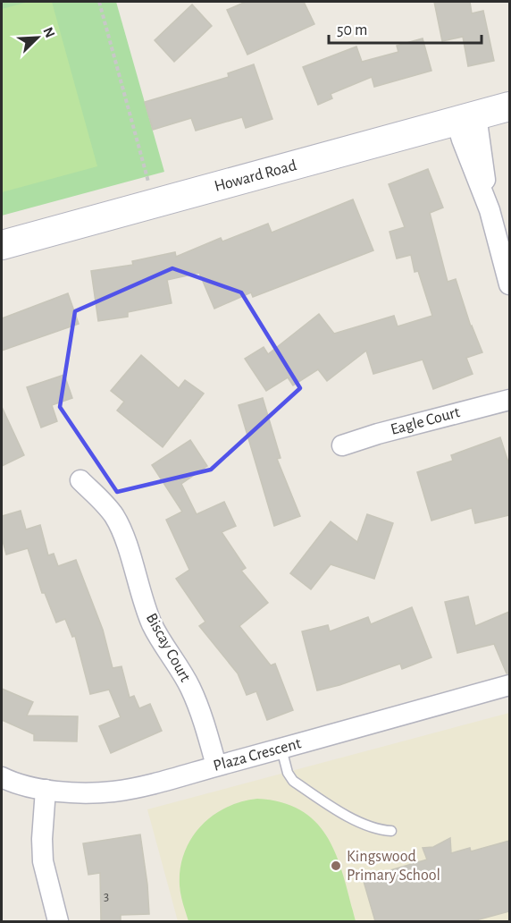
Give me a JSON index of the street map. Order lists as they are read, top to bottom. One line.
{"streets":{"main road":["Howard Road"],"street":["Eagle Court","Biscay Court","Plaza Crescent"]},"crossings":[["Biscay Court","Plaza Crescent"]],"places":["Kingswood Primary School"],"house_numbers":["3"],"scale_bar":"50 m","north":"top right"}
